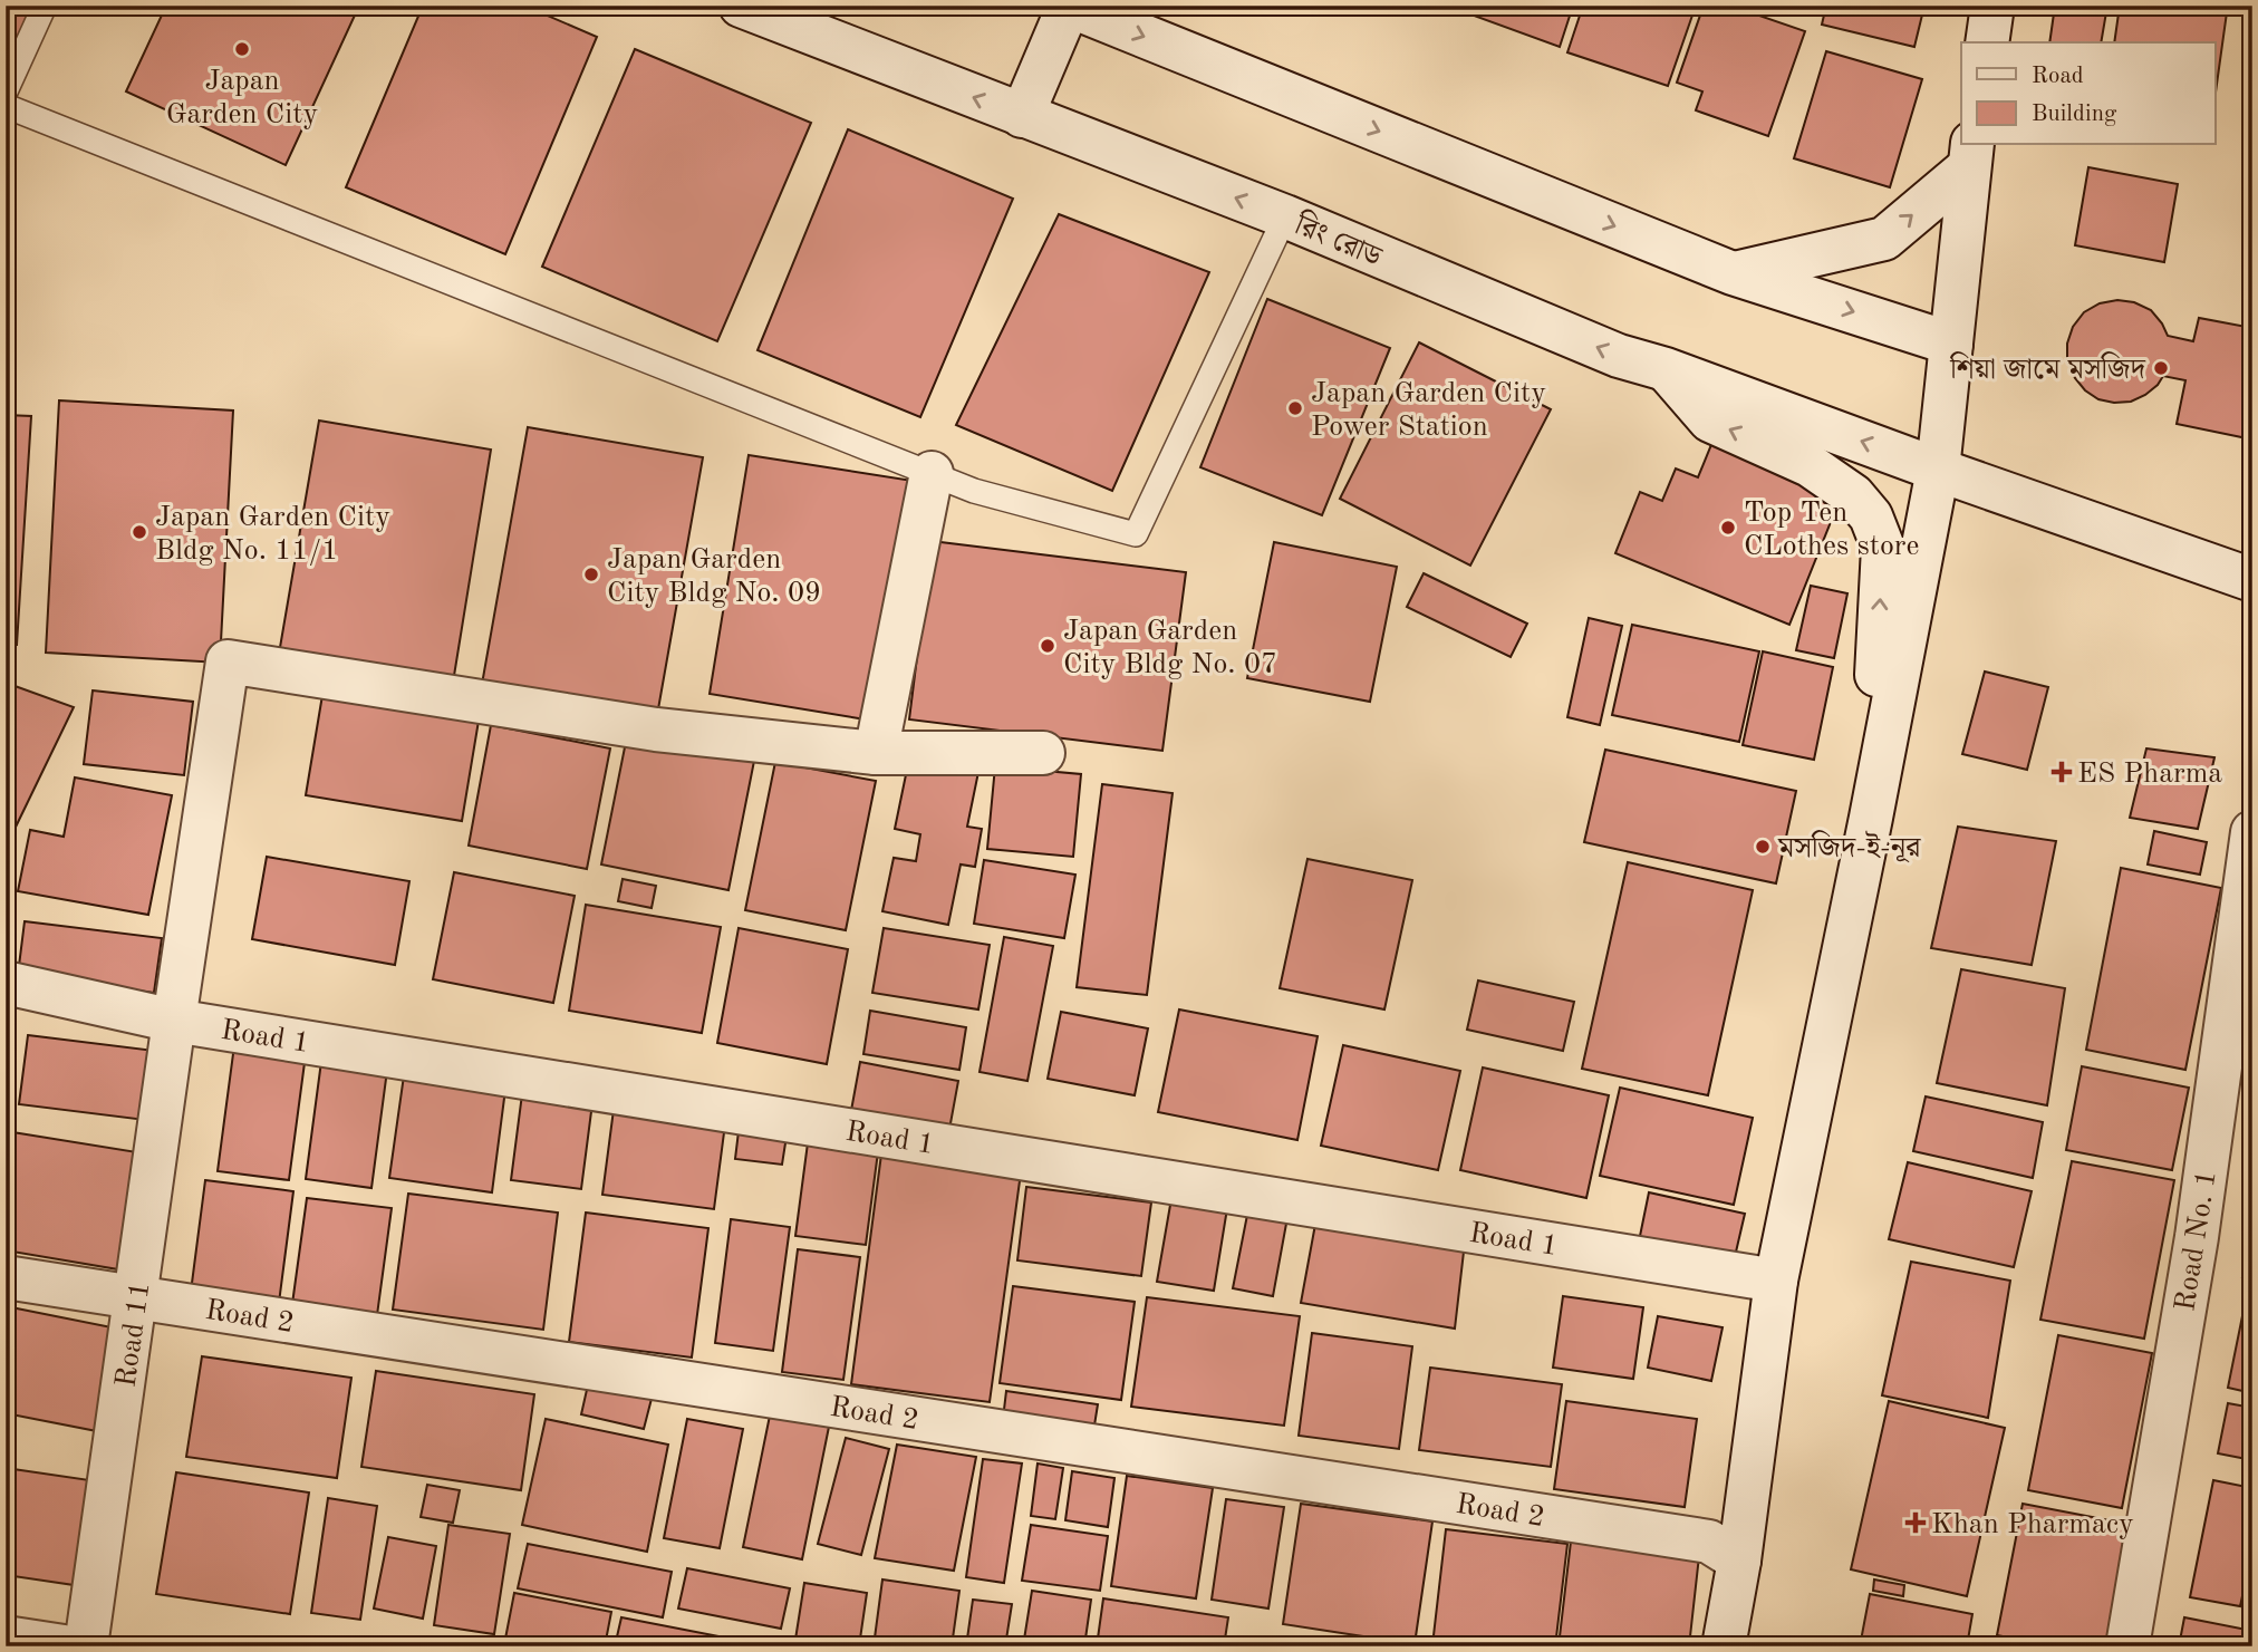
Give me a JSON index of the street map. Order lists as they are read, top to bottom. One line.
{"streets":{"street":["রিং রোড","Road 1","Road No. 1","Road 2","Road 11"]},"crossings":[["Road 1","Road 11"],["Road 2","Road 11"]],"places":{"other":["Japan Garden City","শিয়া জামে মসজিদ","Japan Garden City Power Station","Top Ten CLothes store","Japan Garden City Bldg No. 11/1","Japan Garden City Bldg No. 09","Japan Garden City Bldg No. 07","মসজিদ-ই-নূর"],"health":["ES Pharma","Khan Pharmacy"]},"legend":["Road","Building"]}
